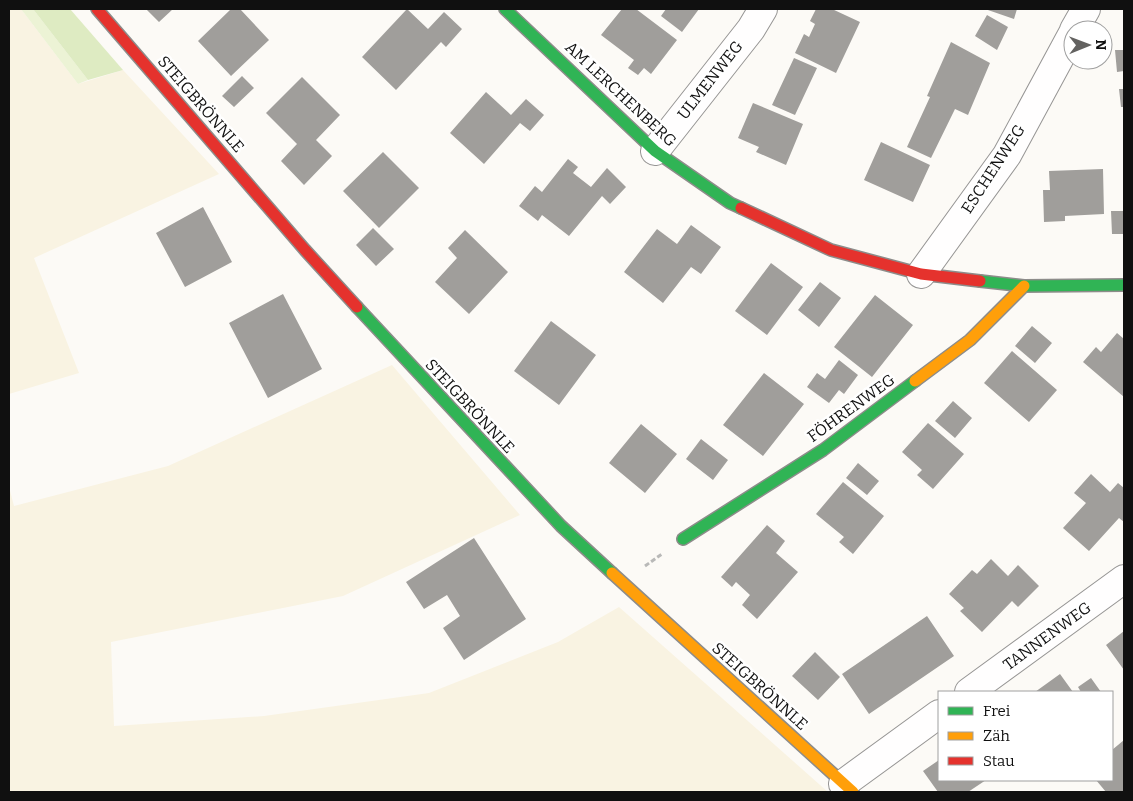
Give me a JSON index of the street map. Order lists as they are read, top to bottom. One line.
{"streets":{"street":["ULMENWEG","AM LERCHENBERG","STEIGBRÖNNLE","ESCHENWEG","FÖHRENWEG","TANNENWEG"]},"crossings":[["ULMENWEG","AM LERCHENBERG"],["AM LERCHENBERG","ESCHENWEG"],["AM LERCHENBERG","FÖHRENWEG"]],"legend":["Frei","Zäh","Stau"],"north":"right"}
